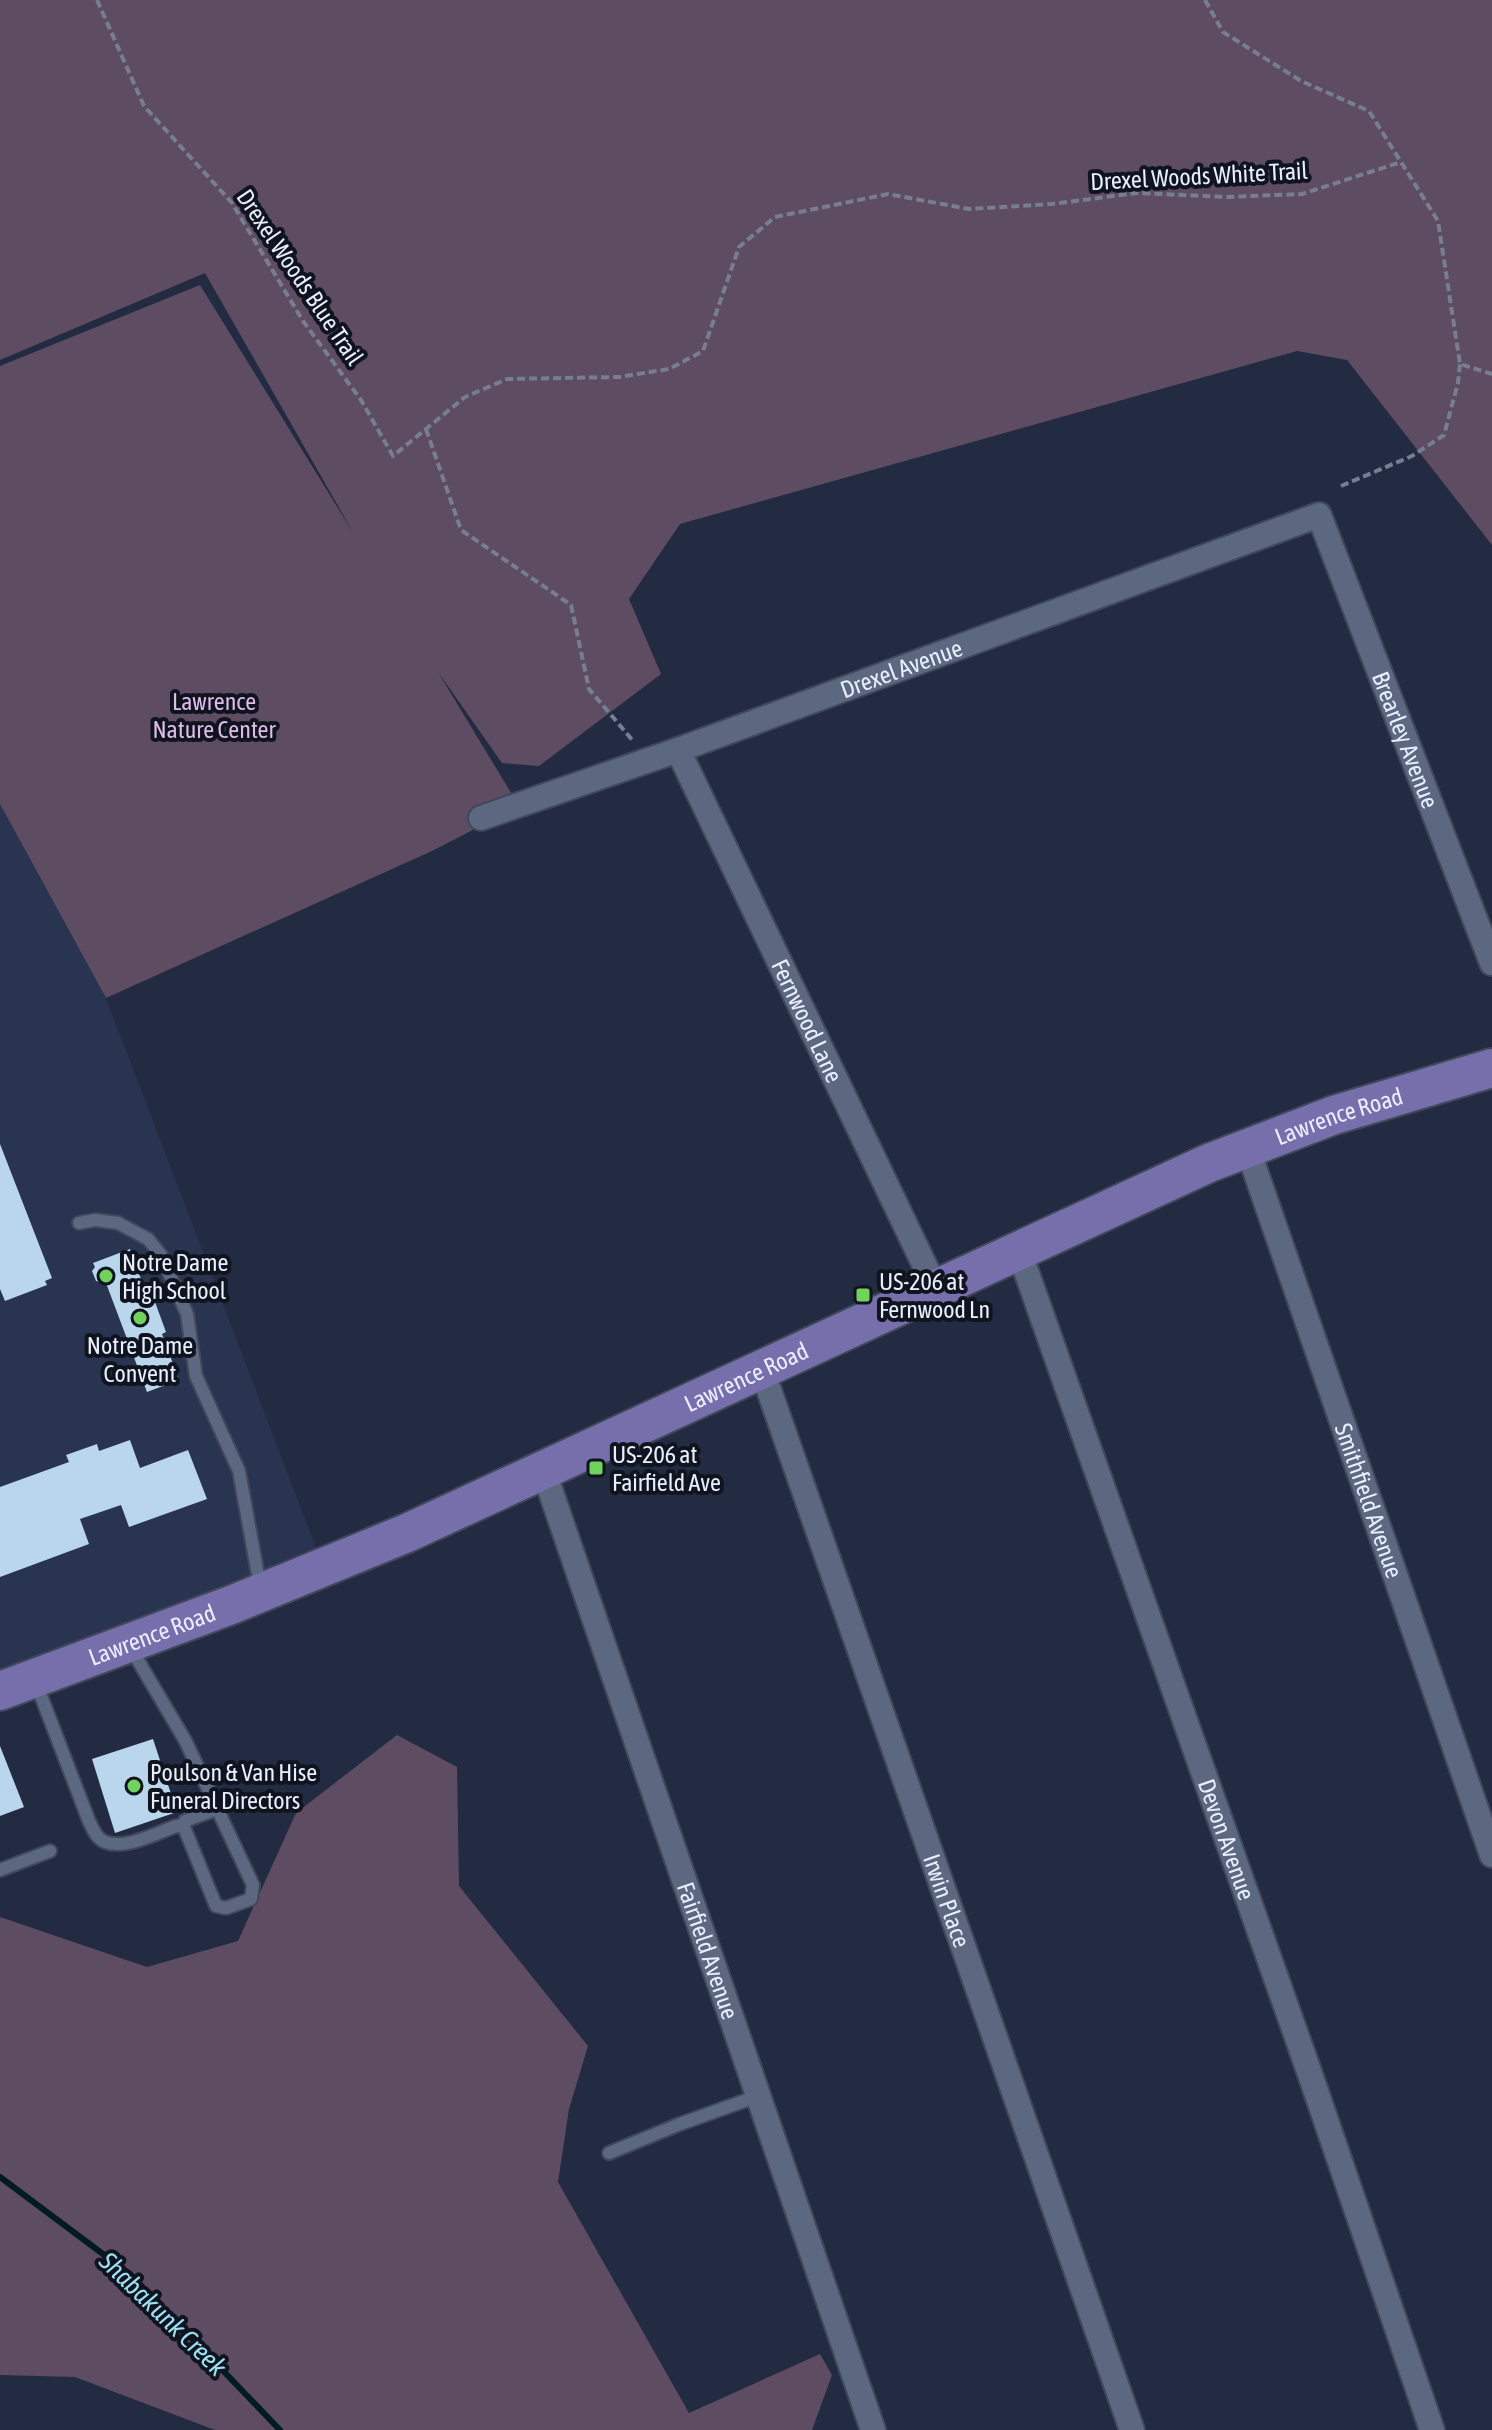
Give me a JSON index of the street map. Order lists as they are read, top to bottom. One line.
{"streets":{"main road":["Lawrence Road"],"street":["Drexel Avenue","Brearley Avenue","Fernwood Lane","Smithfield Avenue","Devon Avenue","Irwin Place","Fairfield Avenue"],"path":["Drexel Woods White Trail","Drexel Woods Blue Trail"]},"crossings":[["Drexel Woods White Trail","Drexel Woods Blue Trail"],["Drexel Avenue","Brearley Avenue"],["Drexel Avenue","Fernwood Lane"],["Fernwood Lane","Lawrence Road"],["Lawrence Road","Smithfield Avenue"],["Lawrence Road","Devon Avenue"],["Lawrence Road","Irwin Place"],["Lawrence Road","Fairfield Avenue"]],"water":["Shabakunk Creek"],"parks":["Lawrence Nature Center"],"places":{"other":["Notre Dame High School","Notre Dame Convent","Poulson & Van Hise Funeral Directors"],"transit":["US-206 at Fernwood Ln","US-206 at Fairfield Ave"]}}
